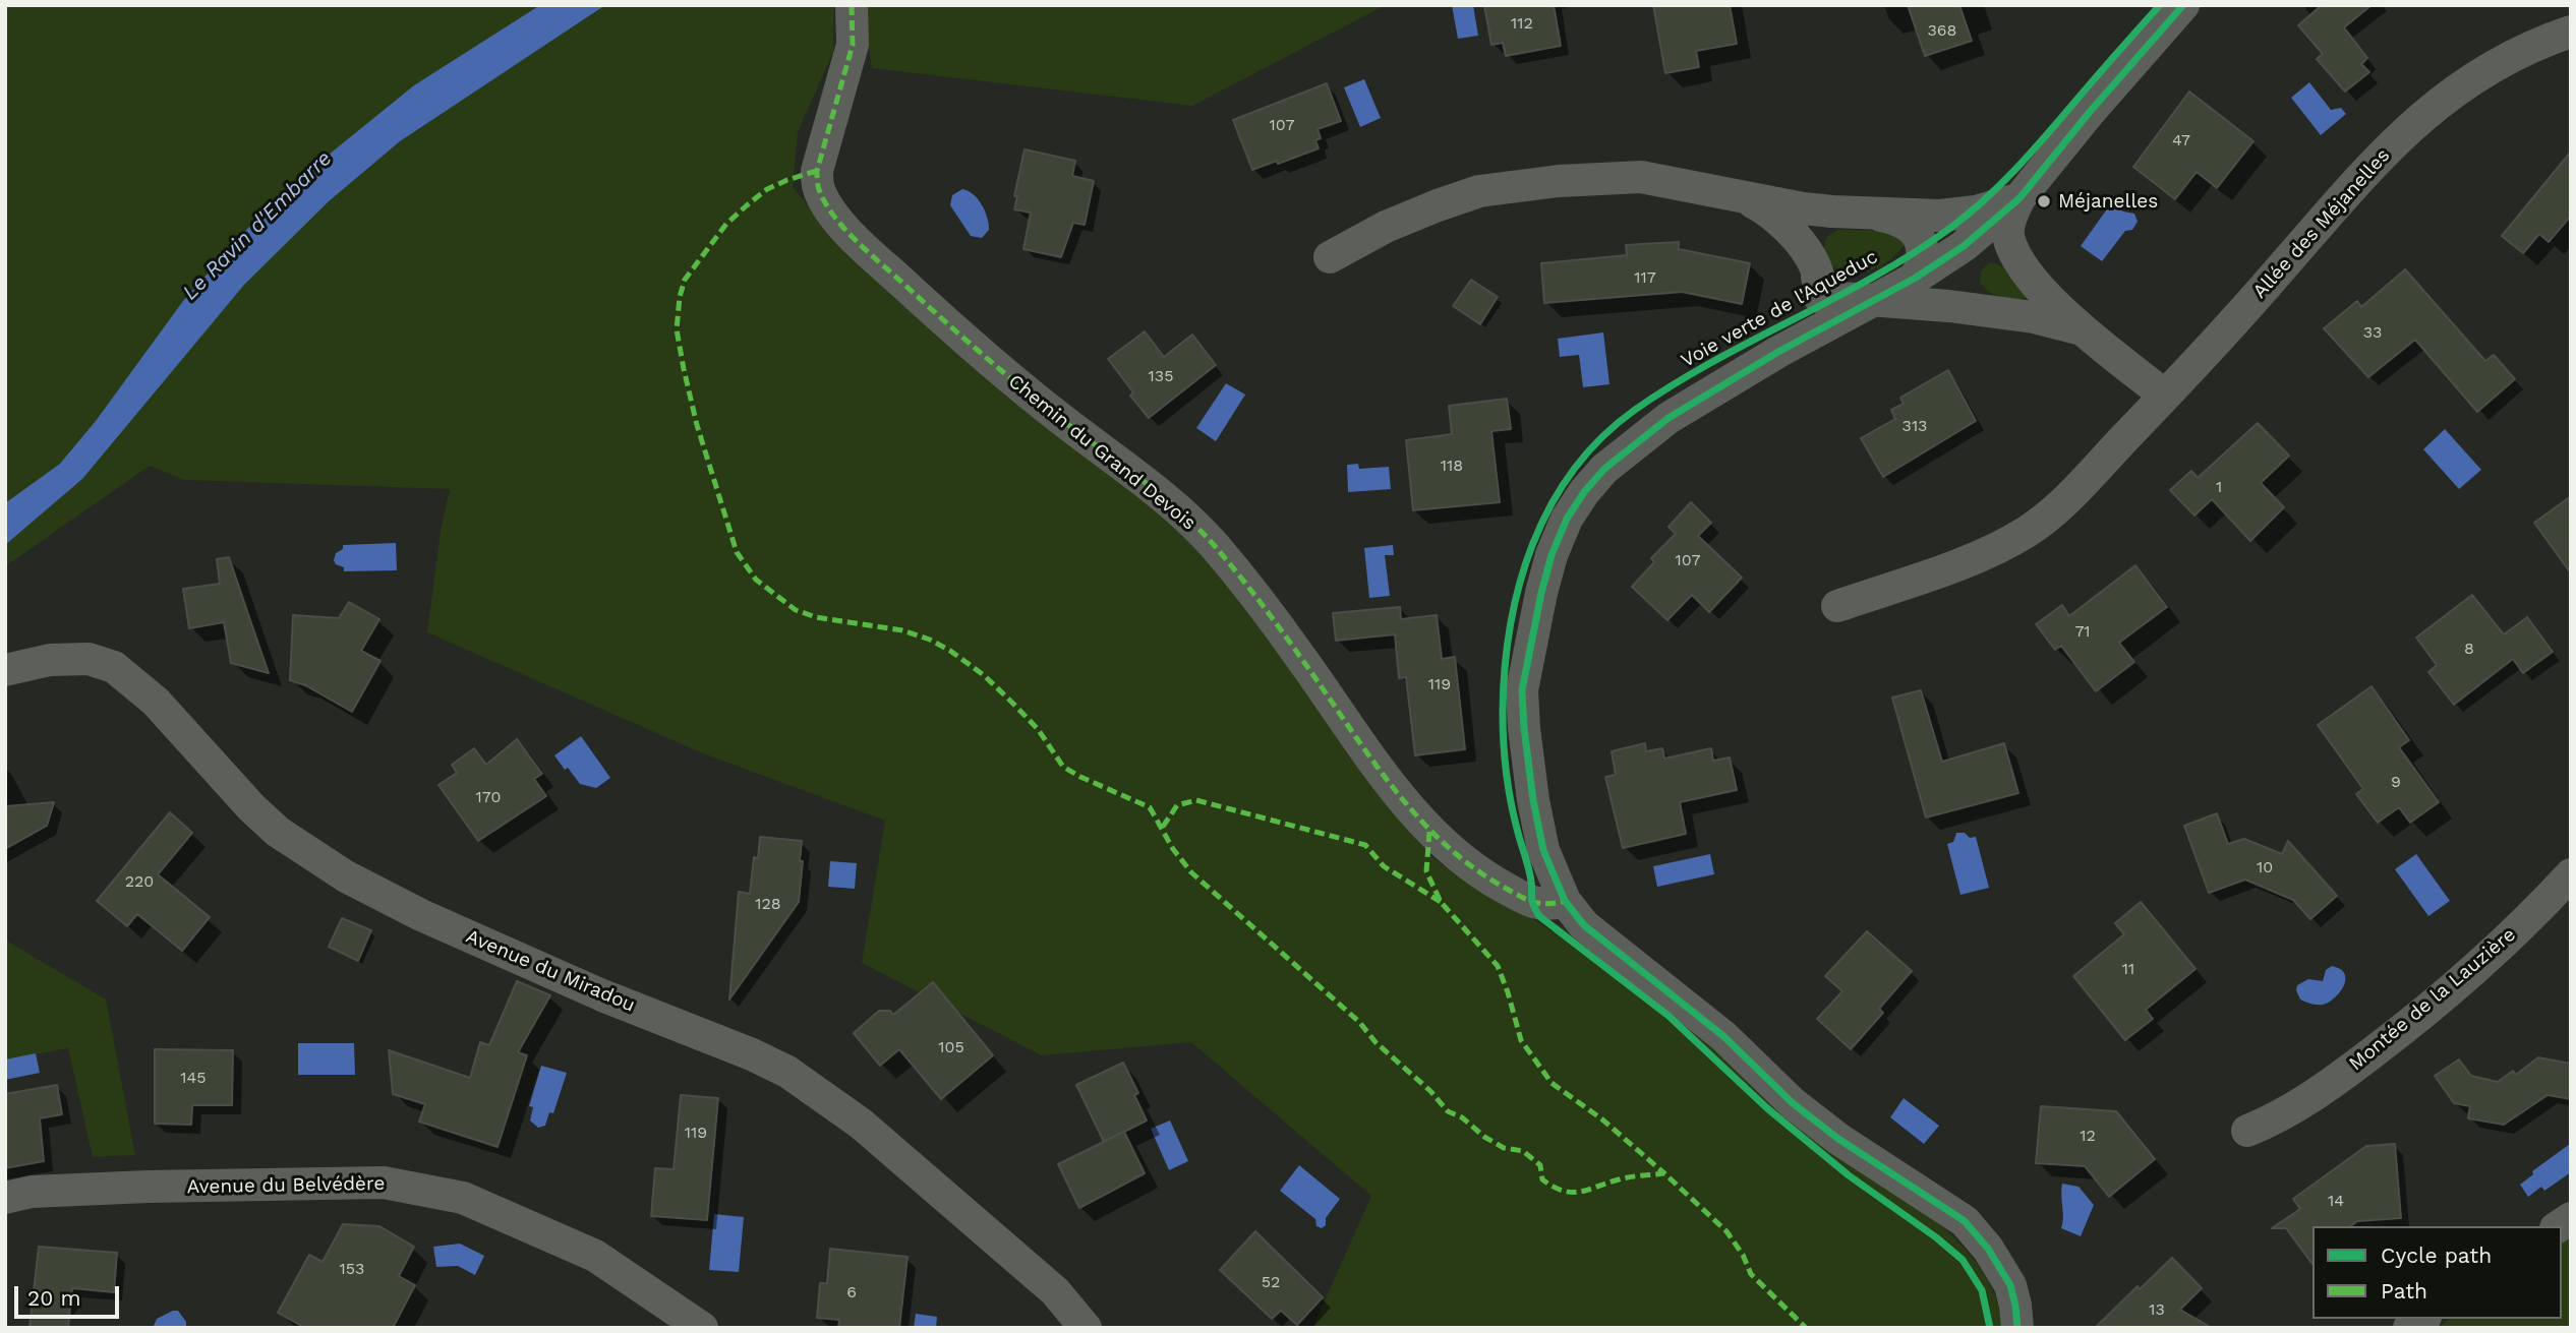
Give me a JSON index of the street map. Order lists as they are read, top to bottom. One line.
{"streets":{"street":["Allée des Méjanelles","Chemin du Grand Devois","Avenue du Miradou","Montée de la Lauzière","Avenue du Belvédère"],"cycle path":["Voie verte de l'Aqueduc"]},"water":["Le Ravin d'Embarre"],"places":["Méjanelles"],"house_numbers":["112","368","107","47","117","33","135","313","118","1","107","71","8","119","9","170","10","220","128","11","105","145","119","12","14","153","52","6","13"],"legend":["Cycle path","Path"],"scale_bar":"20 m"}
